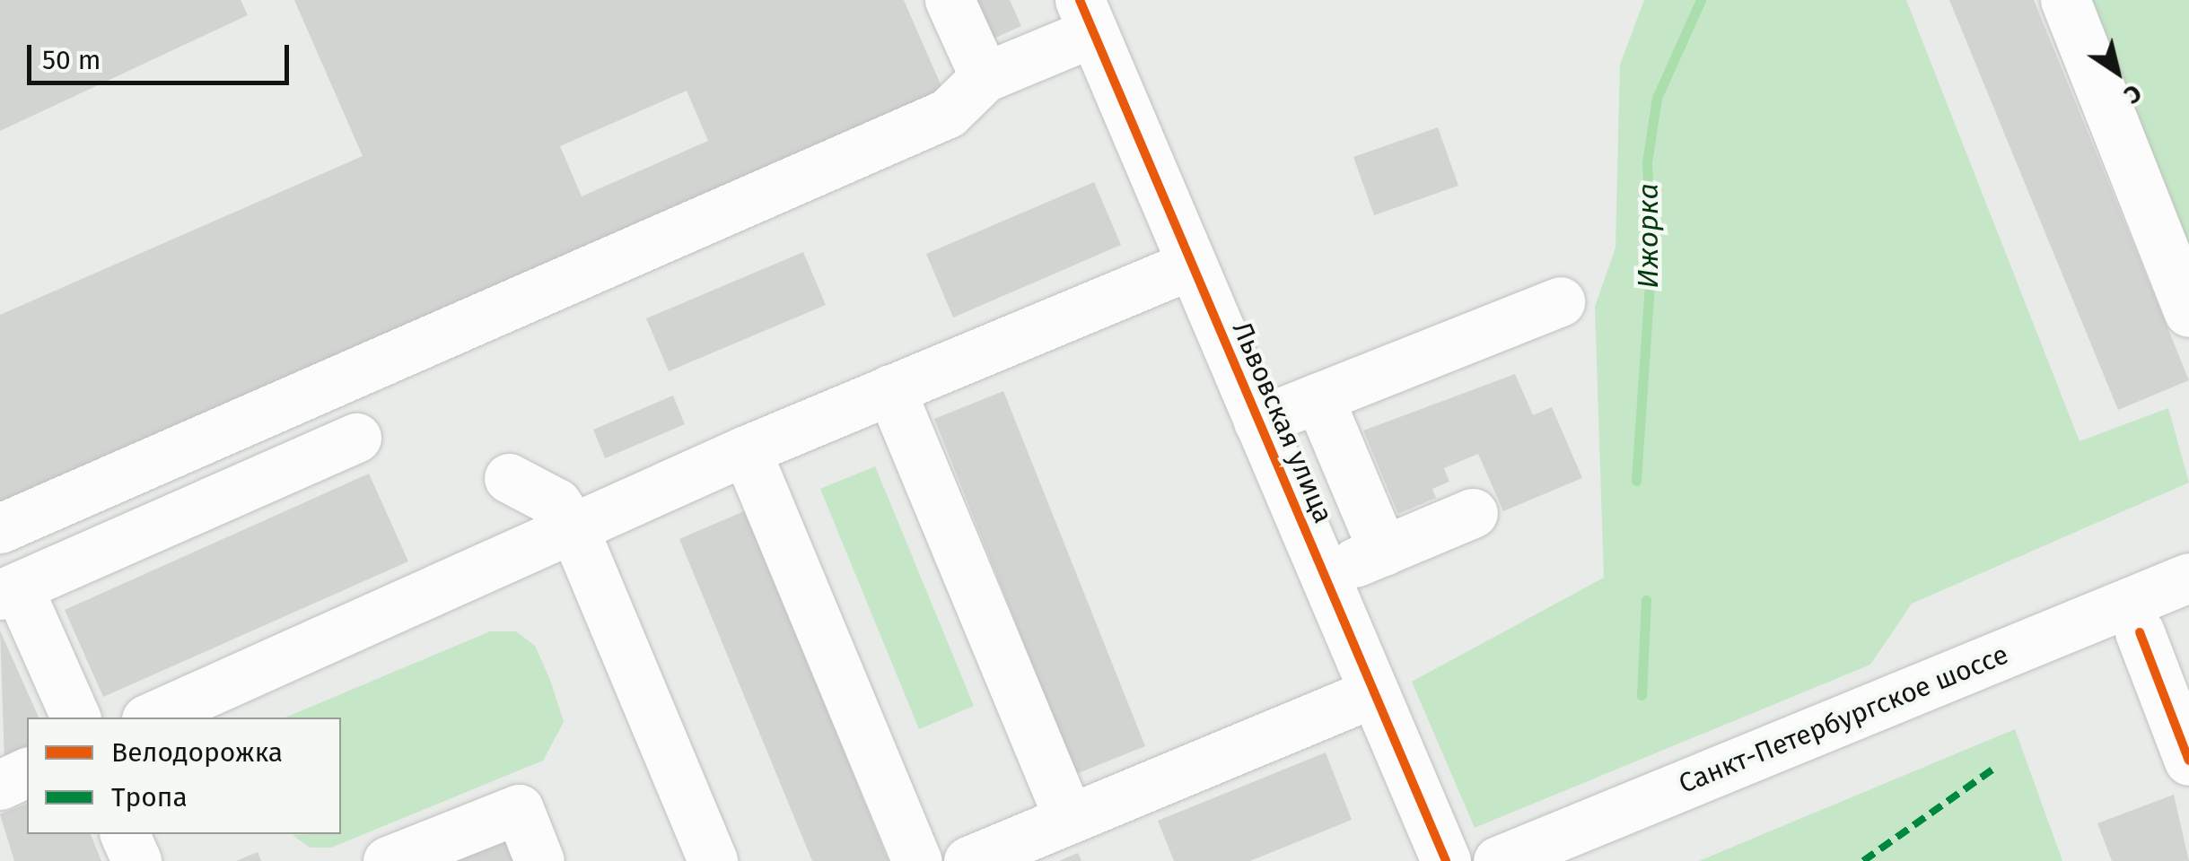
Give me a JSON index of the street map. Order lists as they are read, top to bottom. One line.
{"streets":{"main road":["Львовская улица","Санкт-Петербургское шоссе"]},"water":["Ижорка"],"legend":["Велодорожка","Тропа"],"scale_bar":"50 m","north":"bottom right"}
